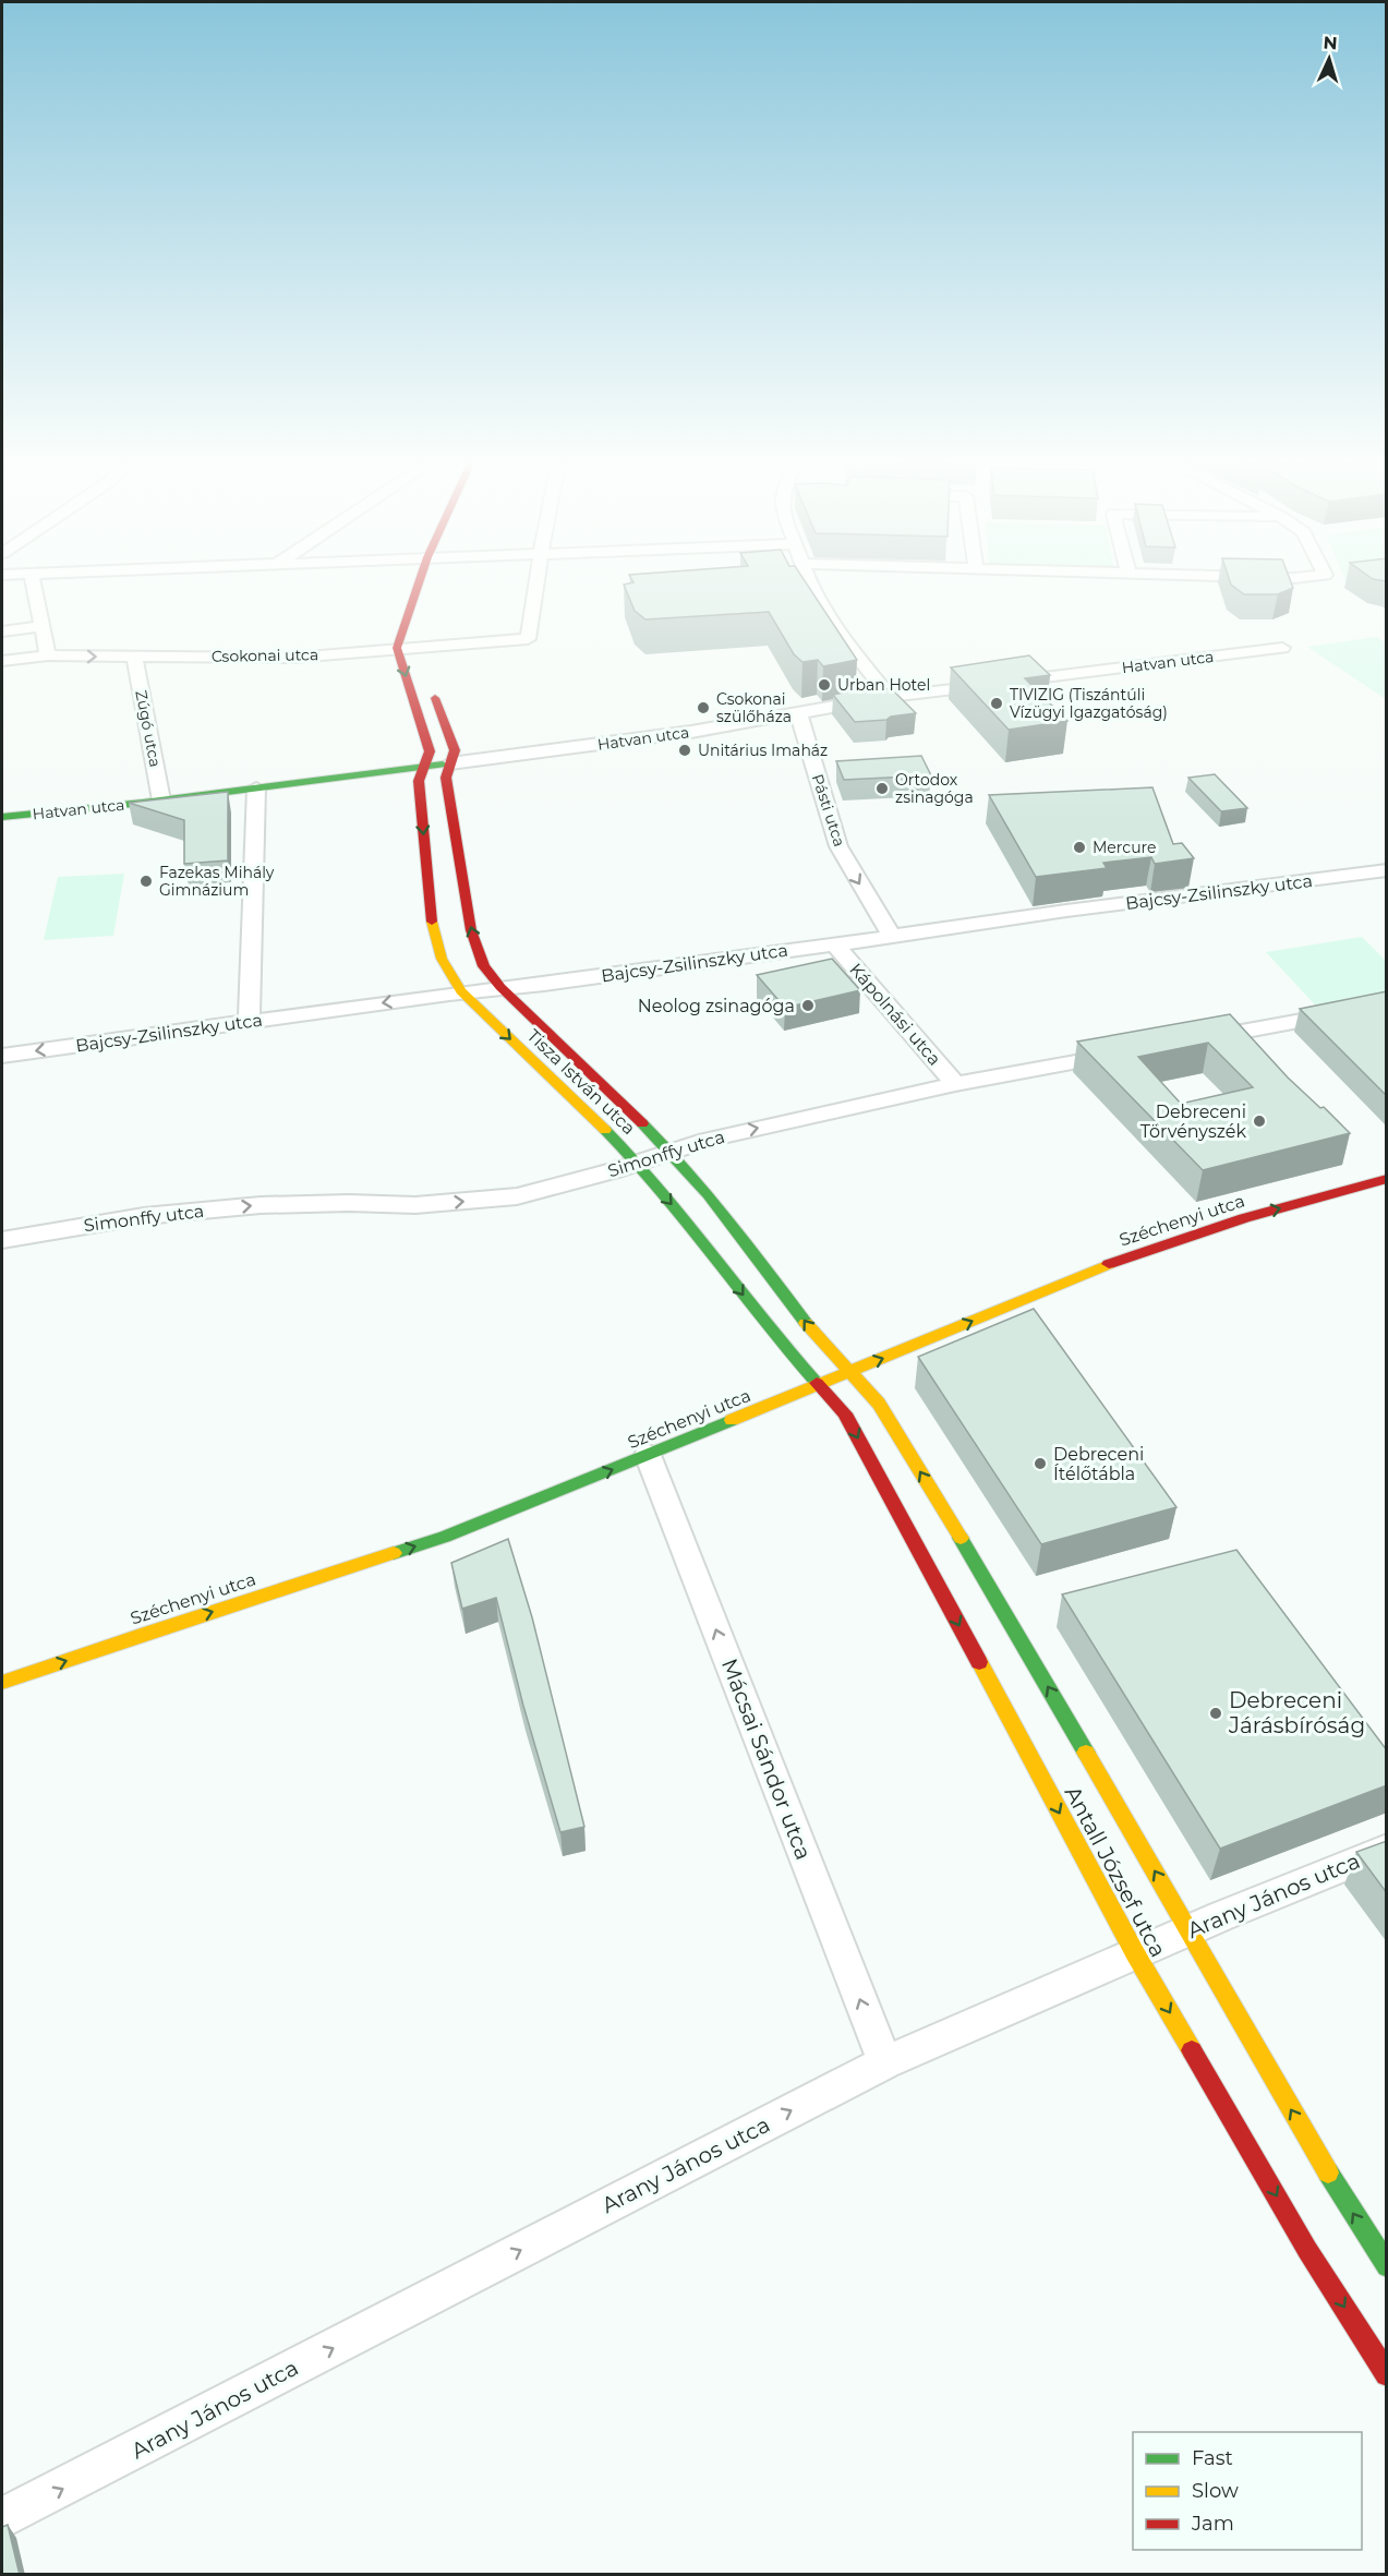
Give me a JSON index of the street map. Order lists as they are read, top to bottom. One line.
{"streets":{"street":["Csokonai utca","Hatvan utca","Zúgó utca","Pásti utca","Bajcsy-Zsilinszky utca","Kápolnási utca","Tisza István utca","Simonffy utca","Széchenyi utca","Mácsai Sándor utca","Antall József utca","Arany János utca"]},"crossings":[["Csokonai utca","Zúgó utca"],["Csokonai utca","Tisza István utca"],["Hatvan utca","Zúgó utca"],["Hatvan utca","Pásti utca"],["Hatvan utca","Tisza István utca"],["Pásti utca","Bajcsy-Zsilinszky utca"],["Bajcsy-Zsilinszky utca","Kápolnási utca"],["Bajcsy-Zsilinszky utca","Tisza István utca"],["Kápolnási utca","Simonffy utca"],["Tisza István utca","Simonffy utca"],["Tisza István utca","Széchenyi utca"],["Tisza István utca","Antall József utca"],["Széchenyi utca","Mácsai Sándor utca"],["Széchenyi utca","Antall József utca"],["Mácsai Sándor utca","Arany János utca"],["Antall József utca","Arany János utca"]],"one_way":["Pásti utca","Simonffy utca","Széchenyi utca","Mácsai Sándor utca","Arany János utca"],"places":["Urban Hotel","TIVIZIG (Tiszántúli Vízügyi Igazgatóság)","Csokonai szülőháza","Unitárius Imaház","Ortodox zsinagóga","Mercure","Fazekas Mihály Gimnázium","Neolog zsinagóga","Debreceni Törvényszék","Debreceni Ítélőtábla","Debreceni Járásbíróság"],"legend":["Fast","Slow","Jam"],"north":"top"}
